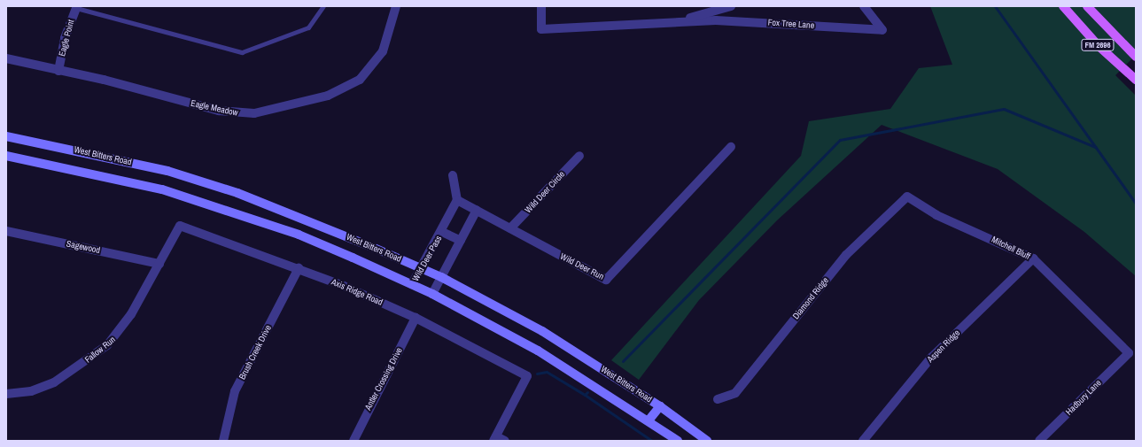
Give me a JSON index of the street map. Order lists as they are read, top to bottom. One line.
{"streets":{"main road":["FM 2696","West Bitters Road"],"street":["Fox Tree Lane","Eagle Point","Eagle Meadow","Wild Deer Circle","Sagewood","Mitchell Bluff","Wild Deer Pass","Wild Deer Run","Axis Ridge Road","Diamond Ridge","Aspen Ridge","Fallow Run","Brush Creek Drive","Antler Crossing Drive","Hadbury Lane"]},"crossings":[["Eagle Point","Eagle Meadow"],["West Bitters Road","Wild Deer Pass"],["Wild Deer Circle","Wild Deer Run"],["Sagewood","Fallow Run"],["Mitchell Bluff","Diamond Ridge"],["Mitchell Bluff","Aspen Ridge"],["Mitchell Bluff","Hadbury Lane"],["Wild Deer Pass","Wild Deer Run"],["Axis Ridge Road","Fallow Run"],["Axis Ridge Road","Brush Creek Drive"],["Axis Ridge Road","Antler Crossing Drive"]]}
